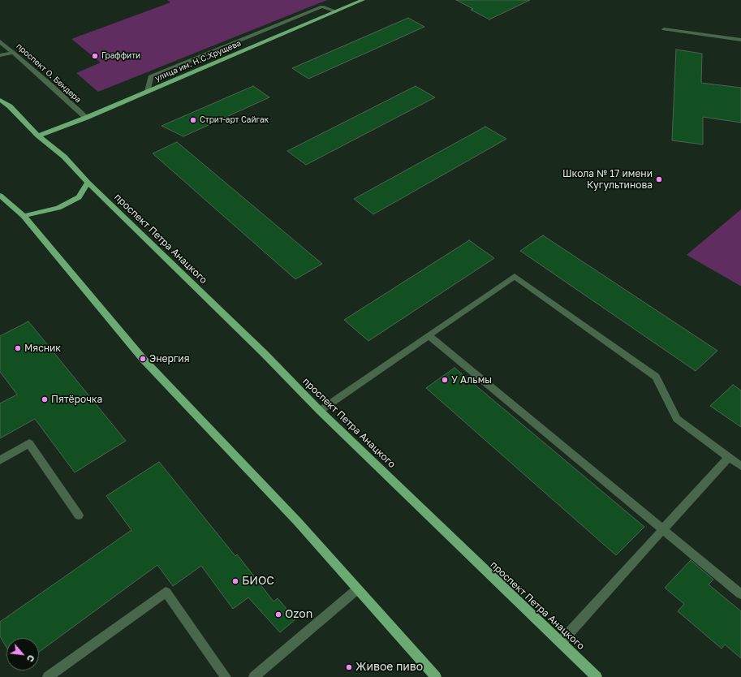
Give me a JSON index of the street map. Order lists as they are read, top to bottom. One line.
{"streets":{"main road":["улица им. Н.С.Хрущева","проспект Петра Анацкого"],"street":["проспект О. Бендера"]},"crossings":[["улица им. Н.С.Хрущева","проспект О. Бендера"],["улица им. Н.С.Хрущева","проспект Петра Анацкого"]],"places":["Граффити","Стрит-арт Сайгак","Школа № 17 имени Кугультинова","Мясник","Энергия","У Альмы","Пятёрочка","БИОС","Ozon","Живое пиво"],"north":"bottom right"}
